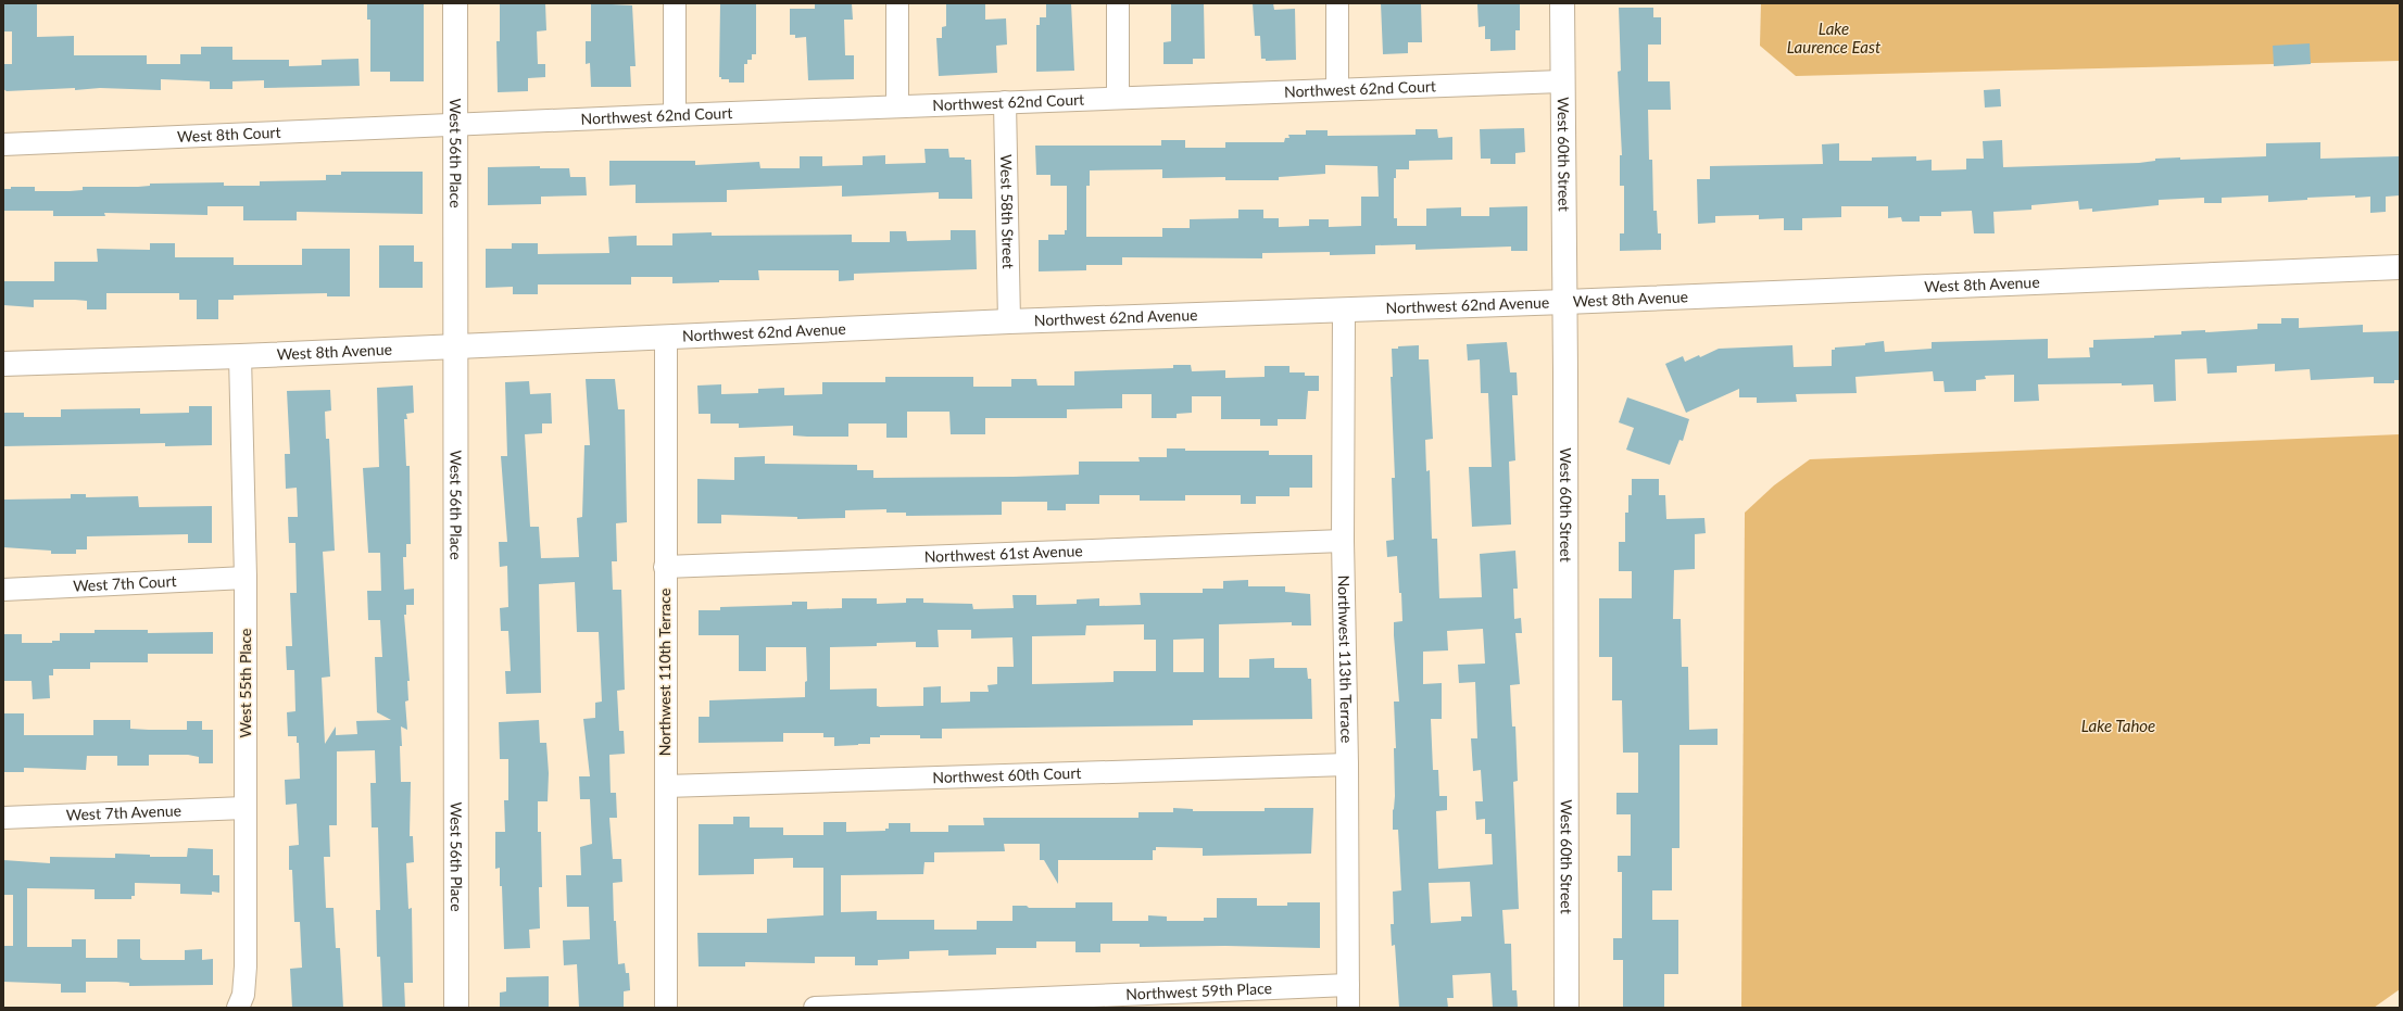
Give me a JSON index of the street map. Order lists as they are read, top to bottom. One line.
{"streets":{"street":["Northwest 62nd Court","West 8th Court","West 56th Place","West 60th Street","West 58th Street","West 8th Avenue","Northwest 62nd Avenue","Northwest 61st Avenue","West 7th Court","Northwest 113th Terrace","Northwest 110th Terrace","West 55th Place","Northwest 60th Court","West 7th Avenue","Northwest 59th Place"]},"crossings":[["Northwest 62nd Court","West 8th Court"],["Northwest 62nd Court","West 56th Place"],["Northwest 62nd Court","West 60th Street"],["Northwest 62nd Court","West 58th Street"],["West 8th Court","West 56th Place"],["West 56th Place","West 8th Avenue"],["West 60th Street","West 8th Avenue"],["West 60th Street","Northwest 62nd Avenue"],["West 58th Street","Northwest 62nd Avenue"],["West 8th Avenue","Northwest 62nd Avenue"],["West 8th Avenue","Northwest 110th Terrace"],["West 8th Avenue","West 55th Place"],["Northwest 62nd Avenue","Northwest 113th Terrace"],["Northwest 62nd Avenue","Northwest 110th Terrace"],["Northwest 61st Avenue","Northwest 113th Terrace"],["Northwest 61st Avenue","Northwest 110th Terrace"],["West 7th Court","West 55th Place"],["Northwest 113th Terrace","Northwest 60th Court"],["Northwest 113th Terrace","Northwest 59th Place"],["Northwest 110th Terrace","Northwest 60th Court"],["West 55th Place","West 7th Avenue"]],"water":["Lake Laurence East","Lake Tahoe"]}
